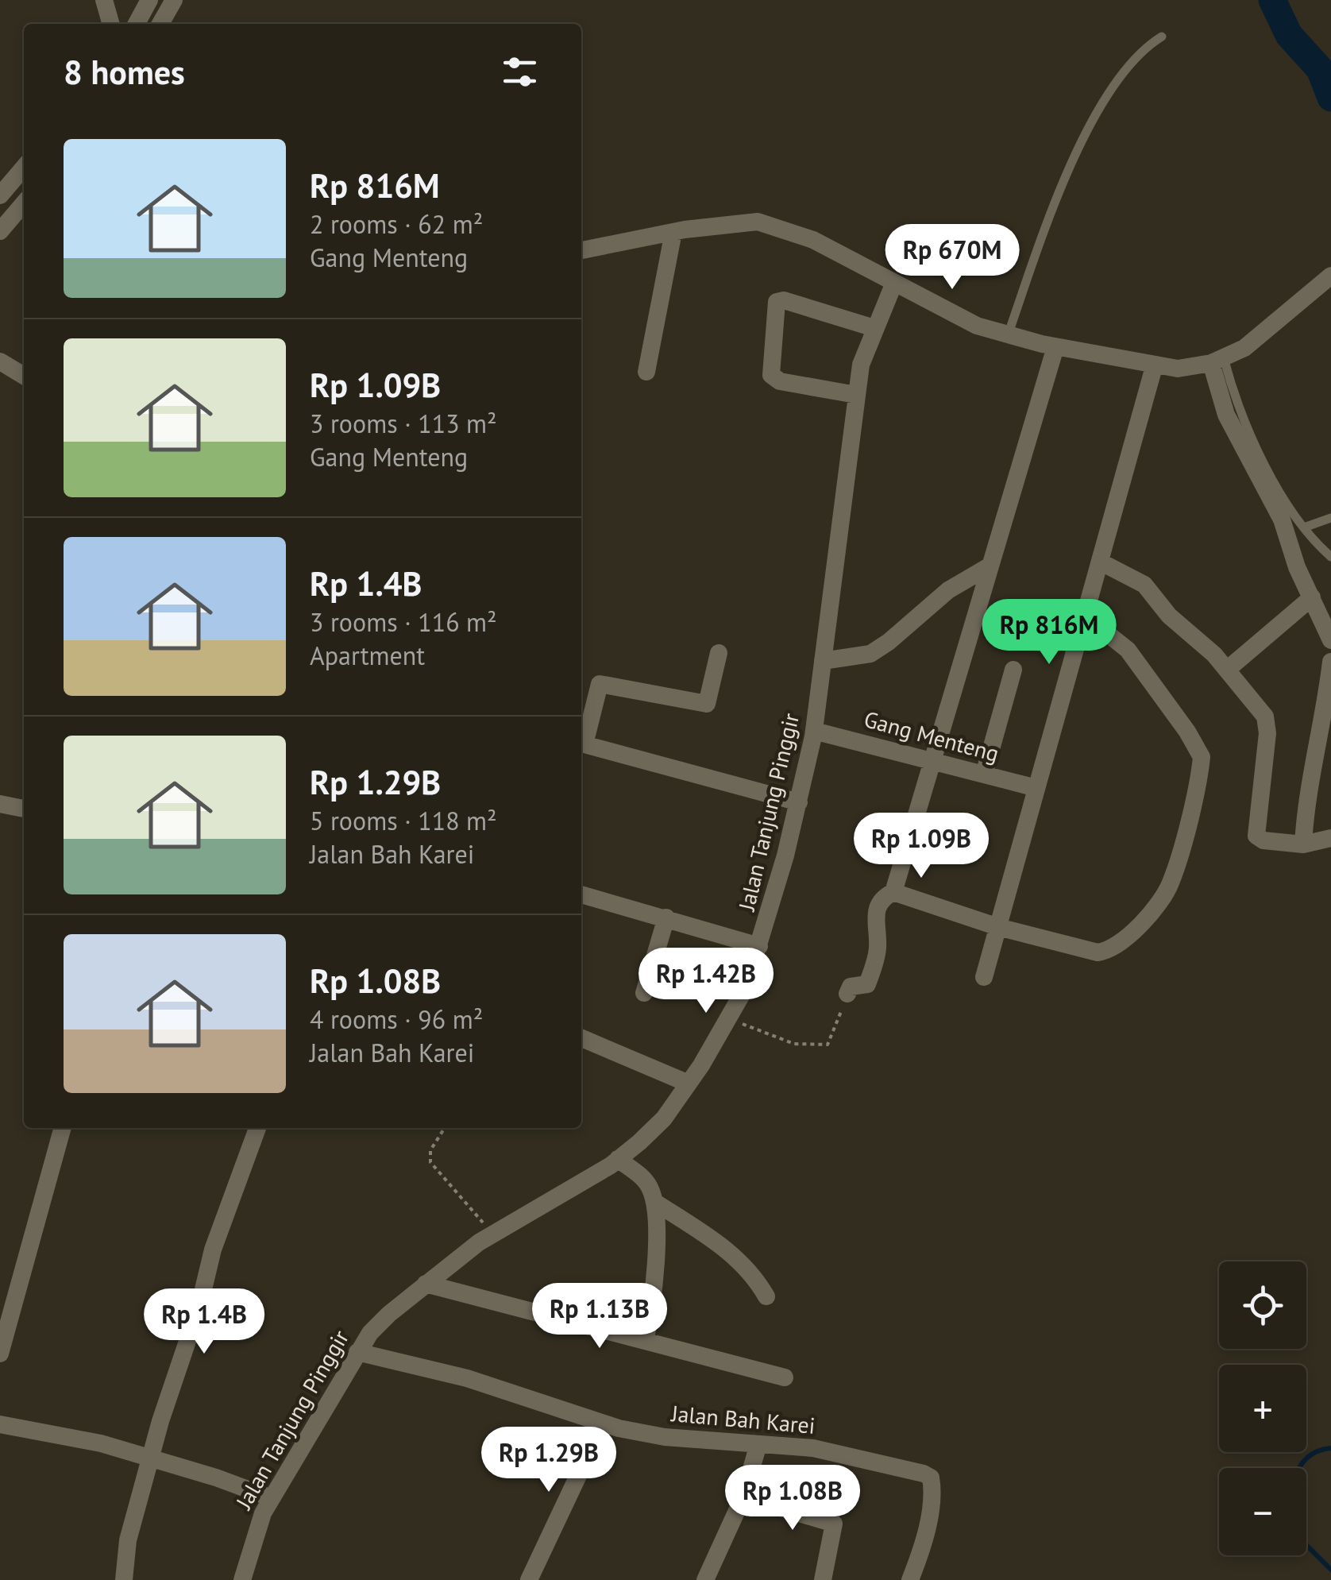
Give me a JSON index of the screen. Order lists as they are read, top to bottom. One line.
{"streets":{"street":["Gang Menteng","Jalan Tanjung Pinggir","Jalan Bah Karei"]},"crossings":[["Gang Menteng","Jalan Tanjung Pinggir"],["Jalan Tanjung Pinggir","Jalan Bah Karei"]],"page":{"heading":"8 homes","list":[{"name":"Rp 816M","note":"2 rooms · 62 m² · Gang Menteng"},{"name":"Rp 1.09B","note":"3 rooms · 113 m² · Gang Menteng"},{"name":"Rp 1.4B","note":"3 rooms · 116 m² · Apartment"},{"name":"Rp 1.29B","note":"5 rooms · 118 m² · Jalan Bah Karei"},{"name":"Rp 1.08B","note":"4 rooms · 96 m² · Jalan Bah Karei"}],"price":["Rp 670M","Rp 816M","Rp 1.09B","Rp 1.42B","Rp 1.13B","Rp 1.4B","Rp 1.29B","Rp 1.08B"],"map_buttons":["+","−"]}}
